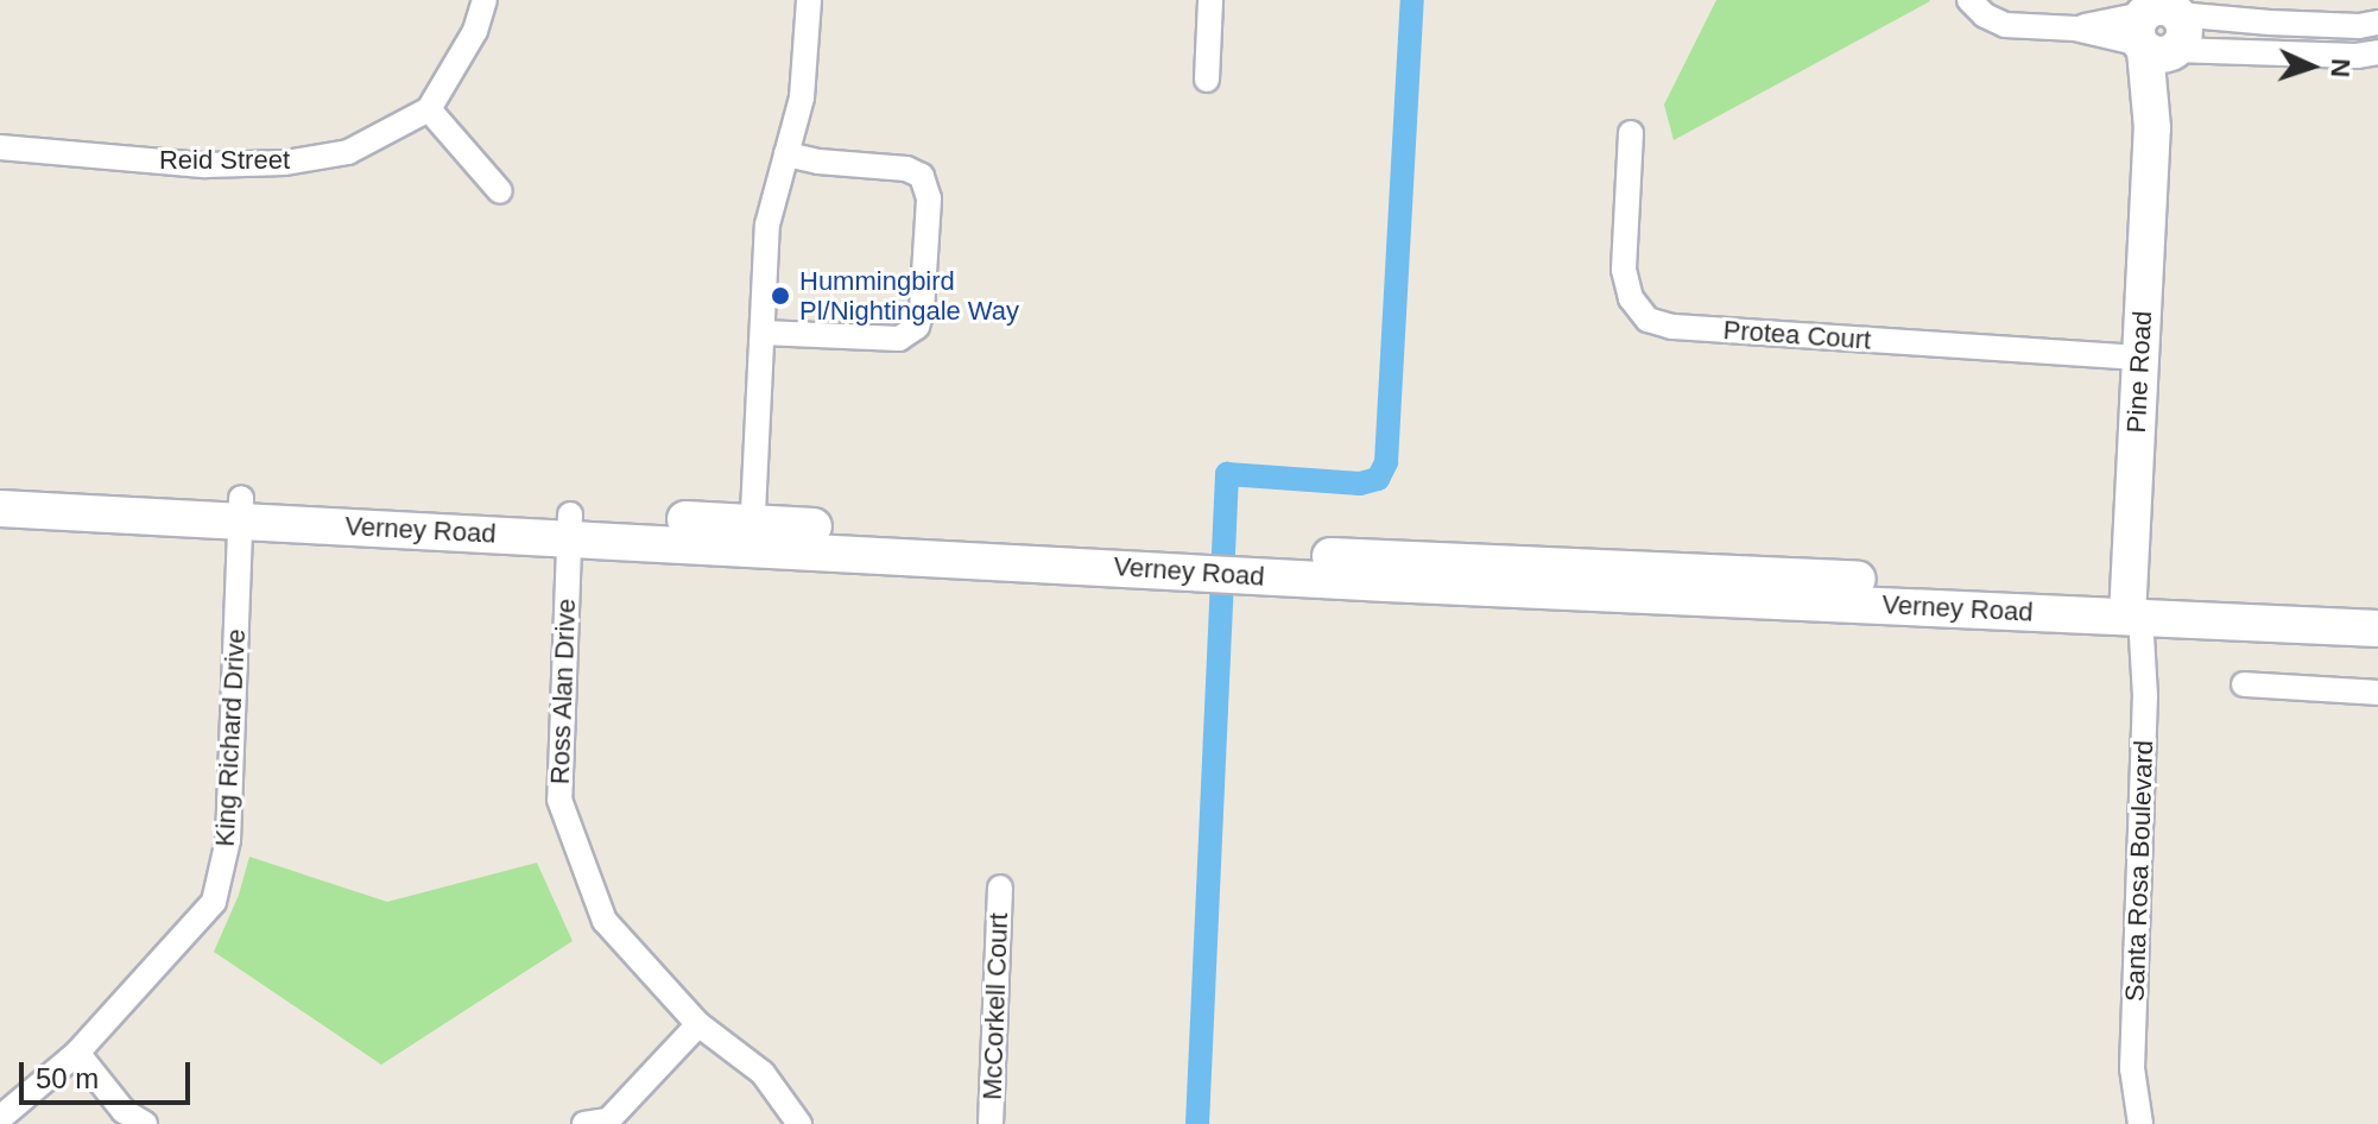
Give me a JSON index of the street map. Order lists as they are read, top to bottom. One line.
{"streets":{"street":["Reid Street","Protea Court","Pine Road","Verney Road","Ross Alan Drive","King Richard Drive","Santa Rosa Boulevard","McCorkell Court"]},"crossings":[["Protea Court","Pine Road"],["Pine Road","Verney Road"],["Pine Road","Santa Rosa Boulevard"],["Verney Road","Ross Alan Drive"],["Verney Road","King Richard Drive"],["Verney Road","Santa Rosa Boulevard"]],"places":["Hummingbird Pl/Nightingale Way"],"scale_bar":"50 m","north":"right"}
